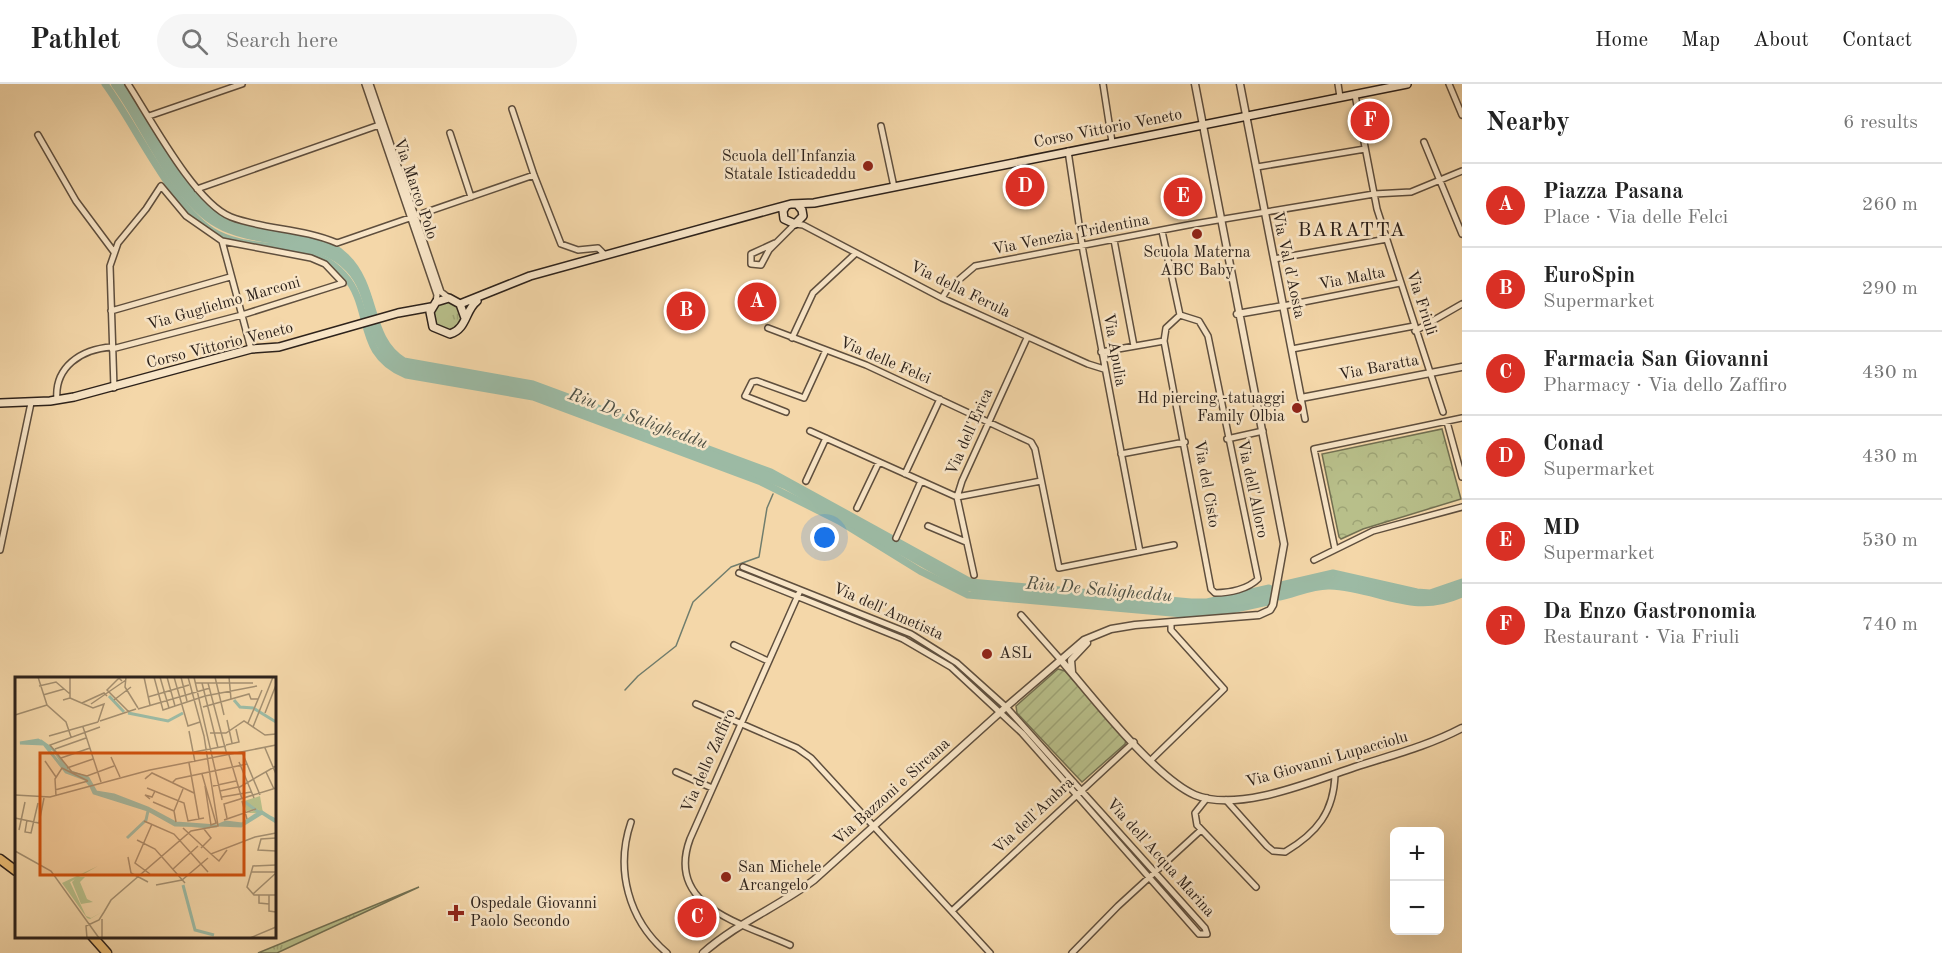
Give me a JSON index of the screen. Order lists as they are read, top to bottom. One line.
{"streets":{"main road":["Corso Vittorio Veneto"],"street":["Via Marco Polo","Via Venezia Tridentina","Via Val d'Aosta","Via Malta","Via della Ferula","Via Friuli","Via Guglielmo Marconi","Via Apulia","Via delle Felci","Via Baratta","Via dell'Erica","Via del Cisto","Via dell'Alloro","Via dell'Ametista","Via Giovanni Lupacciolu","Via dello Zaffiro","Via Bazzoni e Sircana","Via dell'Ambra","Via dell'Acqua Marina"]},"crossings":[["Corso Vittorio Veneto","Via Marco Polo"],["Corso Vittorio Veneto","Via Val d'Aosta"],["Corso Vittorio Veneto","Via della Ferula"],["Corso Vittorio Veneto","Via Friuli"],["Corso Vittorio Veneto","Via Guglielmo Marconi"],["Corso Vittorio Veneto","Via Apulia"],["Via Venezia Tridentina","Via Val d'Aosta"],["Via Venezia Tridentina","Via della Ferula"],["Via Venezia Tridentina","Via Friuli"],["Via Venezia Tridentina","Via Apulia"],["Via Val d'Aosta","Via Malta"],["Via Val d'Aosta","Via Baratta"],["Via Malta","Via Friuli"],["Via della Ferula","Via Apulia"],["Via della Ferula","Via dell'Erica"],["Via Friuli","Via Baratta"],["Via Apulia","Via delle Felci"],["Via delle Felci","Via dell'Erica"],["Via del Cisto","Via dell'Alloro"],["Via dell'Ametista","Via dello Zaffiro"],["Via dell'Ametista","Via Bazzoni e Sircana"],["Via dell'Ametista","Via dell'Acqua Marina"],["Via Giovanni Lupacciolu","Via Bazzoni e Sircana"],["Via Giovanni Lupacciolu","Via dell'Ambra"],["Via dello Zaffiro","Via Bazzoni e Sircana"],["Via Bazzoni e Sircana","Via dell'Acqua Marina"],["Via dell'Ambra","Via dell'Acqua Marina"]],"districts":["BARATTA"],"water":["Riu De Saligheddu"],"places":{"other":["Scuola dell'Infanzia Statale Isticadeddu","Scuola Materna ABC Baby","Hd piercing -tatuaggi Family Olbia","ASL","San Michele Arcangelo"],"health":["Ospedale Giovanni Paolo Secondo"]},"page":{"header":"Pathlet","search":"Search here","nav":["Home","Map","About","Contact"],"heading":["Nearby","6 results"],"pins":["F","D","E","A","B","C"],"list":[{"mark":"A","name":"Piazza Pasana","note":"Place · Via delle Felci","value":"260 m"},{"mark":"B","name":"EuroSpin","note":"Supermarket","value":"290 m"},{"mark":"C","name":"Farmacia San Giovanni","note":"Pharmacy · Via dello Zaffiro","value":"430 m"},{"mark":"D","name":"Conad","note":"Supermarket","value":"430 m"},{"mark":"E","name":"MD","note":"Supermarket","value":"530 m"},{"mark":"F","name":"Da Enzo Gastronomia","note":"Restaurant · Via Friuli","value":"740 m"}],"map_buttons":["+","−"]}}
